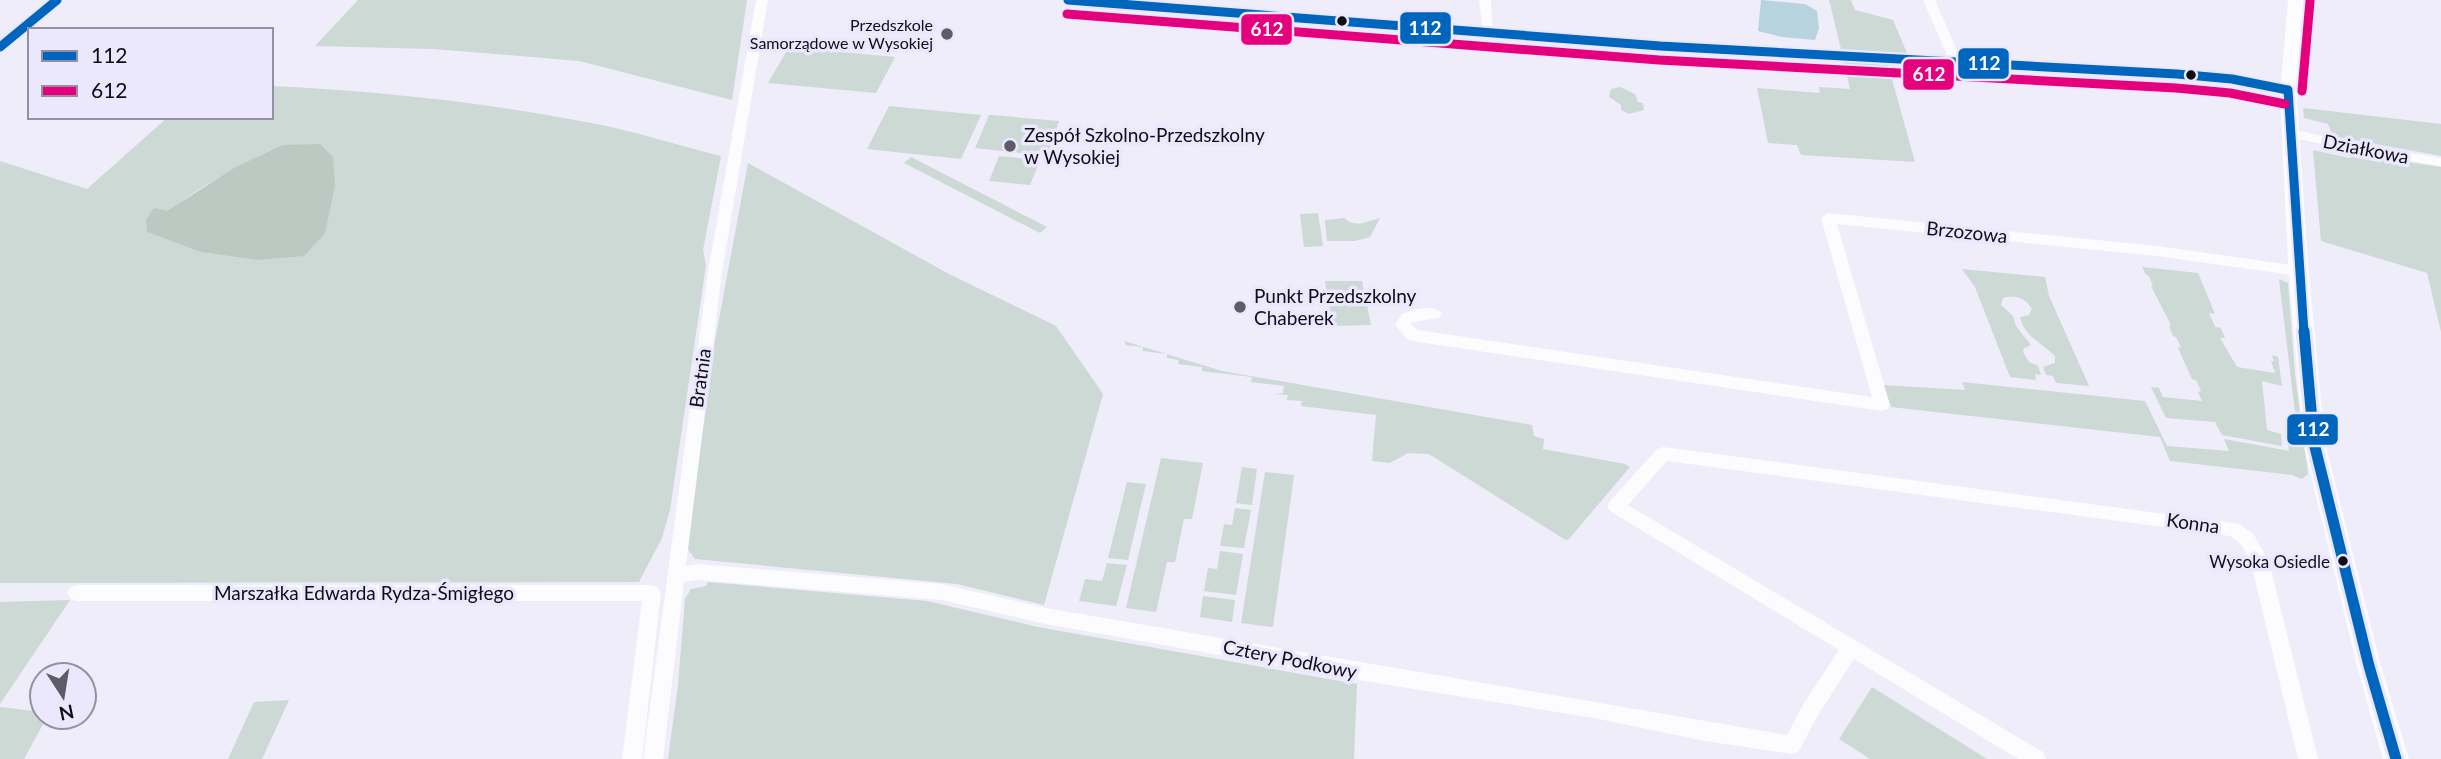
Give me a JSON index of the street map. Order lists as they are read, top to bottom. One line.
{"streets":{"street":["Działkowa","Brzozowa","Bratnia","Konna","Marszałka Edwarda Rydza-Śmigłego","Cztery Podkowy"]},"crossings":[["Bratnia","Cztery Podkowy"],["Konna","Cztery Podkowy"]],"places":["Przedszkole Samorządowe w Wysokiej","Zespół Szkolno-Przedszkolny w Wysokiej","Punkt Przedszkolny Chaberek","Wysoka Osiedle"],"lines":["transit line 112","transit line 612"],"legend":["112","612"],"north":"bottom"}
